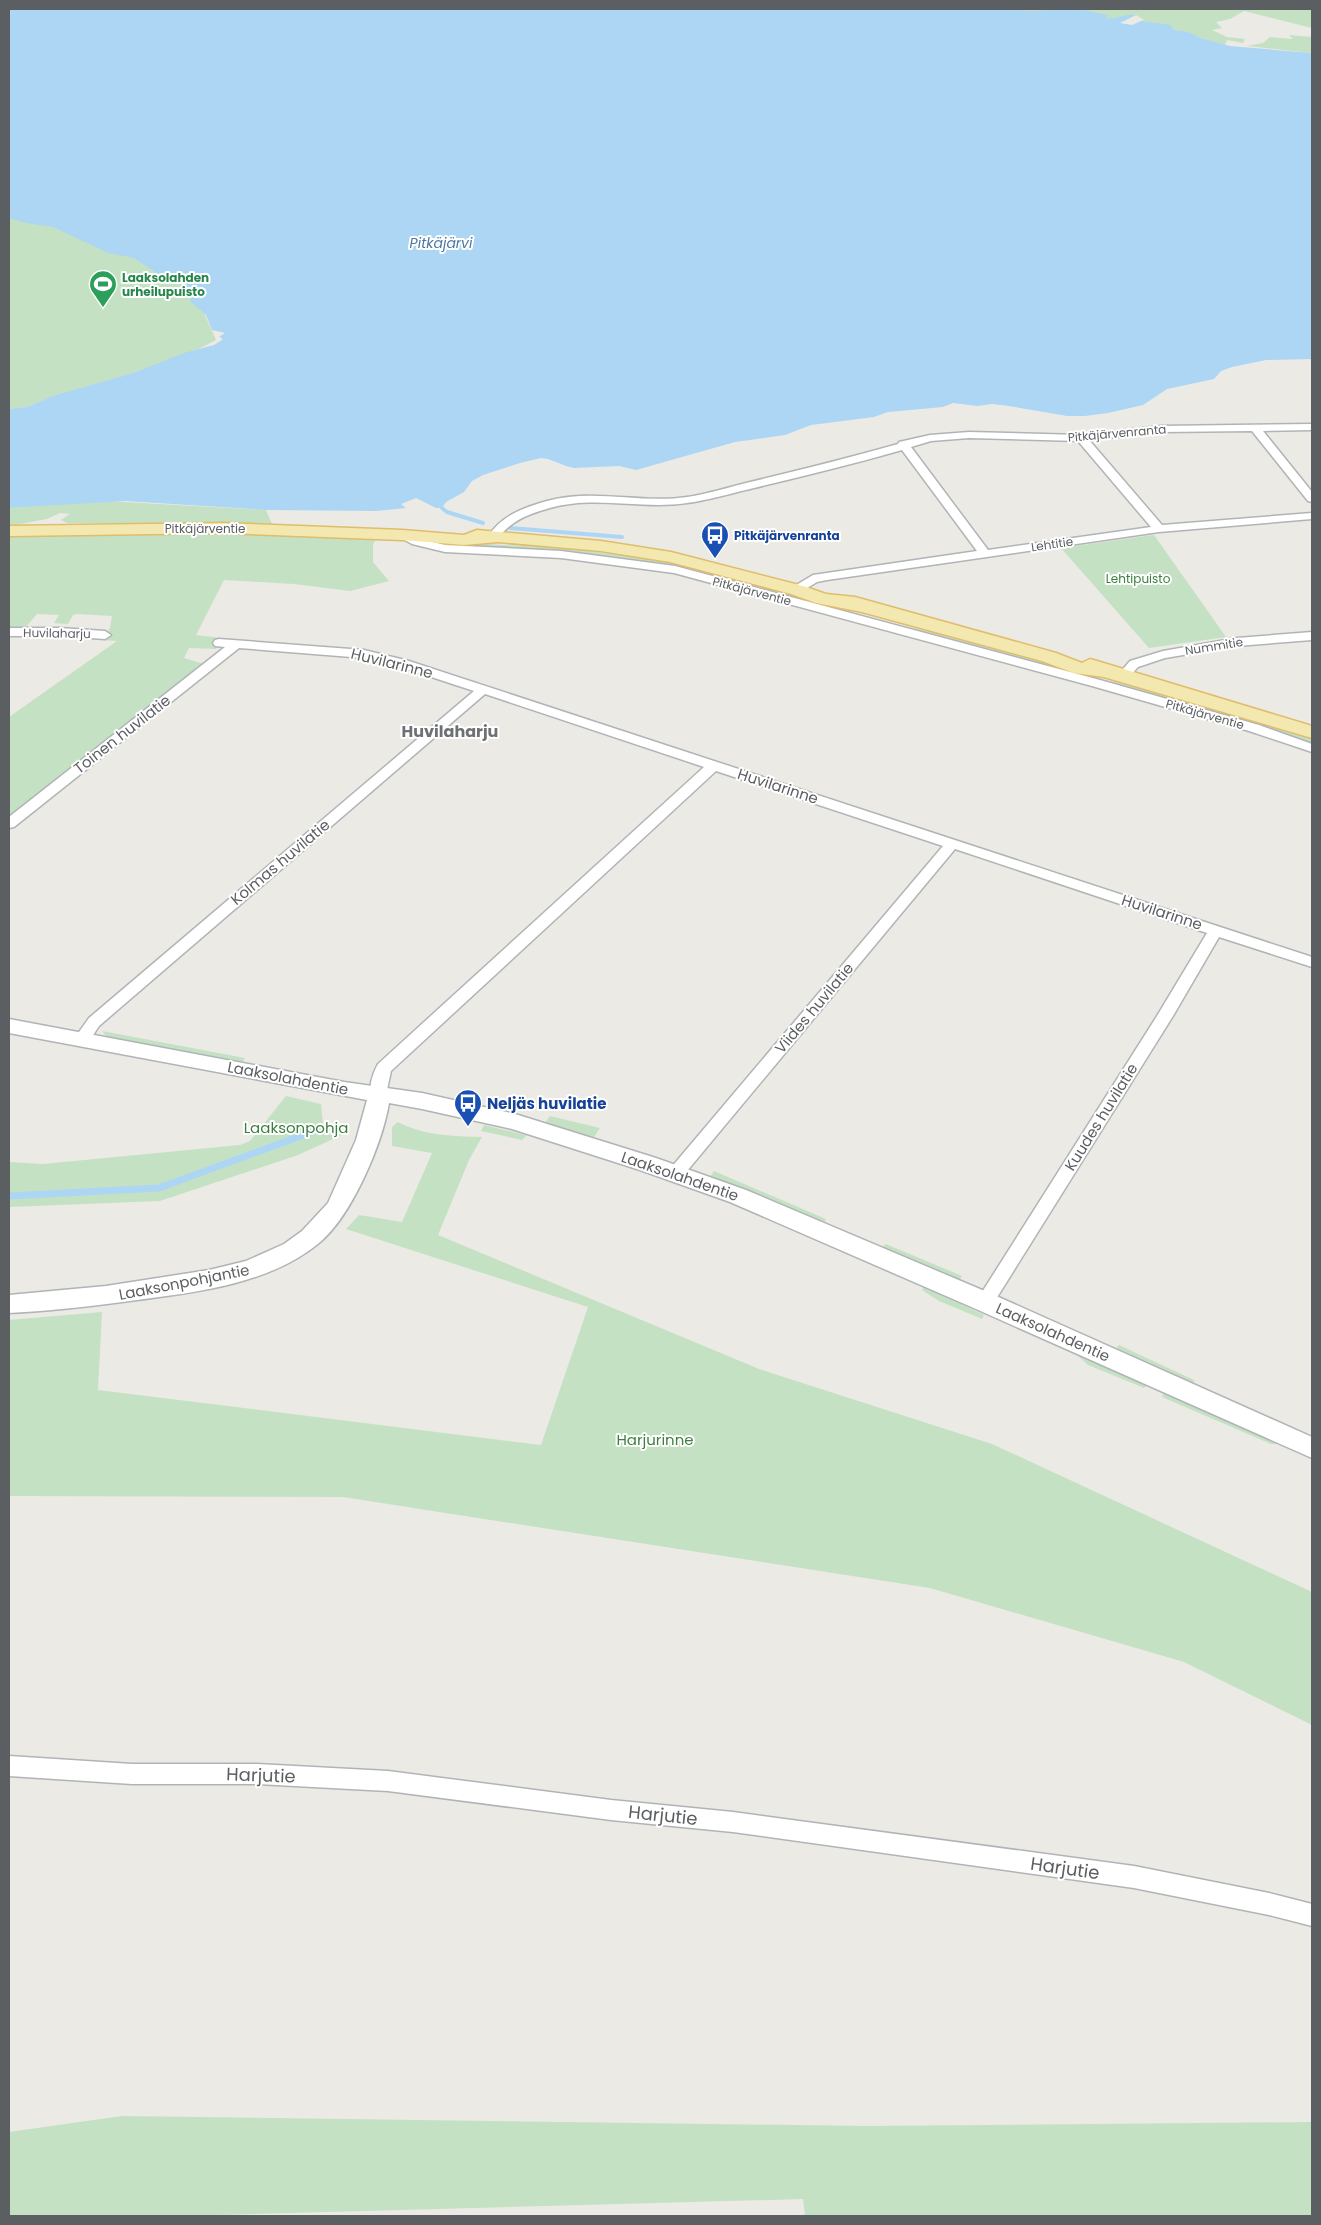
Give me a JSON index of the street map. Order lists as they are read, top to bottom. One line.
{"streets":{"main road":["Pitkäjärventie"],"street":["Pitkäjärvenranta","Lehtitie","Huvilaharju","Nummitie","Huvilarinne","Toinen huvilatie","Kolmas huvilatie","Viides huvilatie","Laaksolahdentie","Kuudes huvilatie","Laaksonpohjantie","Harjutie"]},"crossings":[["Pitkäjärvenranta","Pitkäjärventie"],["Pitkäjärventie","Lehtitie"],["Pitkäjärventie","Nummitie"],["Huvilarinne","Toinen huvilatie"],["Huvilarinne","Kolmas huvilatie"],["Huvilarinne","Viides huvilatie"],["Huvilarinne","Kuudes huvilatie"],["Kolmas huvilatie","Laaksolahdentie"],["Viides huvilatie","Laaksolahdentie"],["Laaksolahdentie","Kuudes huvilatie"],["Laaksolahdentie","Laaksonpohjantie"]],"districts":["Huvilaharju"],"water":["Pitkäjärvi"],"parks":["Lehtipuisto","Laaksonpohja","Harjurinne"],"places":{"sports":["Laaksolahden urheilupuisto"],"bus stop":["Pitkäjärvenranta","Neljäs huvilatie"]}}
